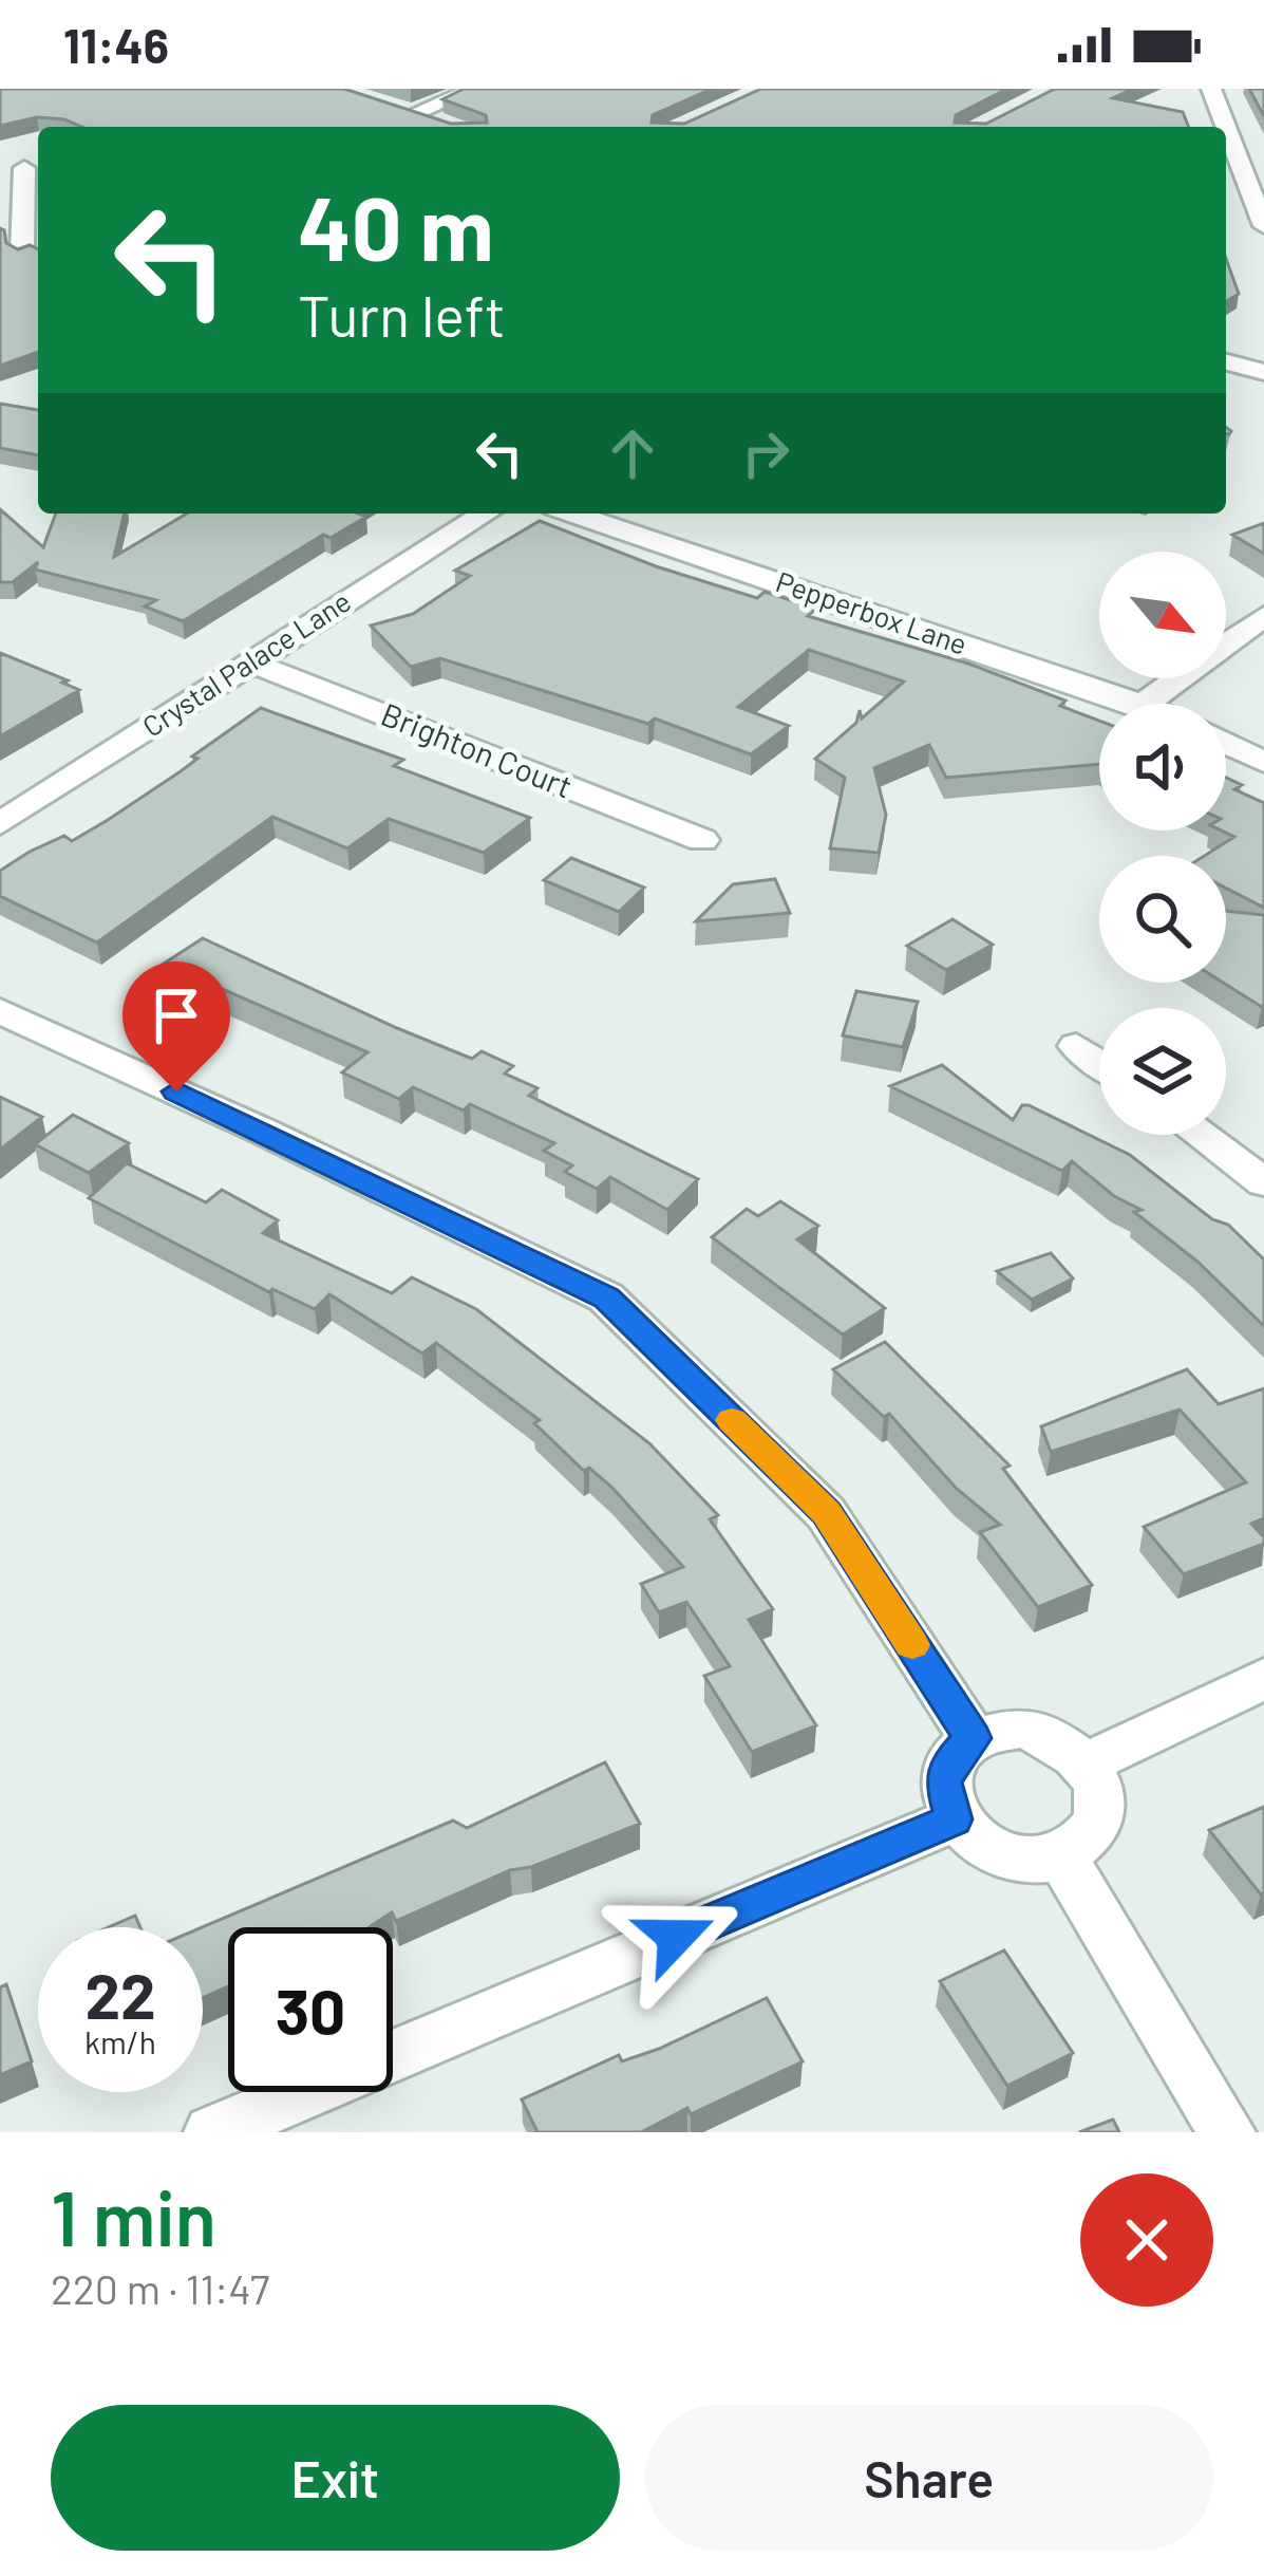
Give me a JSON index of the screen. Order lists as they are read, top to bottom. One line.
{"streets":{"street":["Pepperbox Lane","Crystal Palace Lane","Brighton Court"]},"crossings":[["Crystal Palace Lane","Brighton Court"]],"north":"bottom right","page":{"status":"11:46","turn":["40 m","Turn left"],"speed":"22 km/h","limit":"30","heading":["1 min","220 m · 11:47"],"buttons":["Exit","Share"]}}
